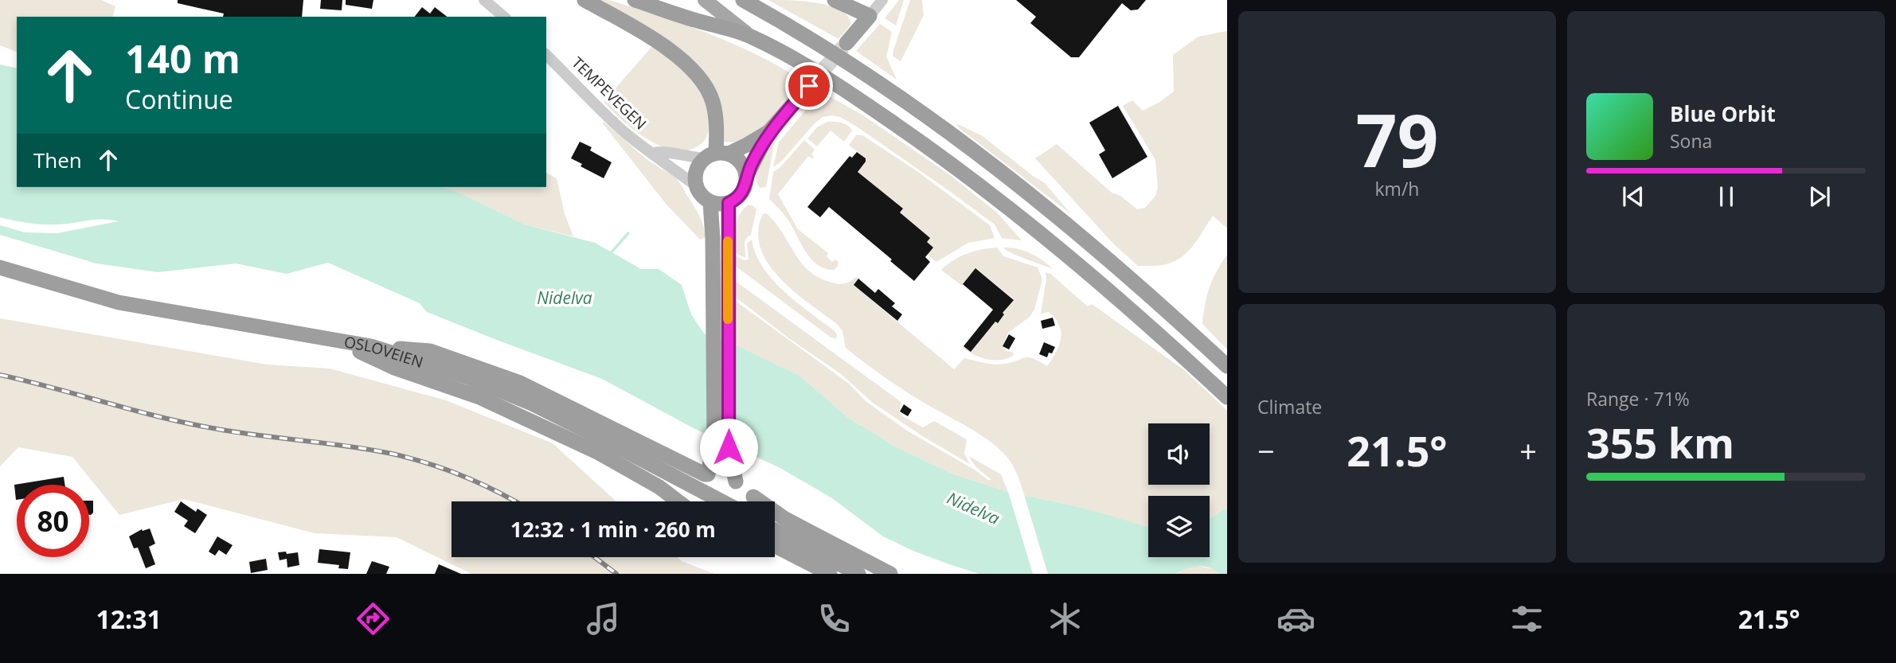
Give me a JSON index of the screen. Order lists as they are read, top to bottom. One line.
{"streets":{"highway":["OSLOVEIEN"],"street":["TEMPEVEGEN"]},"water":["Nidelva"],"page":{"tile":[["79","km/h"],"Climate",["Range · 71%","355 km"]],"turn":["140 m","Continue"],"song":["Blue Orbit","Sona"],"then":"Then","heat":["−","21.5°","+"],"limit":"80","trip":"12:32 · 1 min · 260 m","tabs":["12:31","21.5°"]}}
